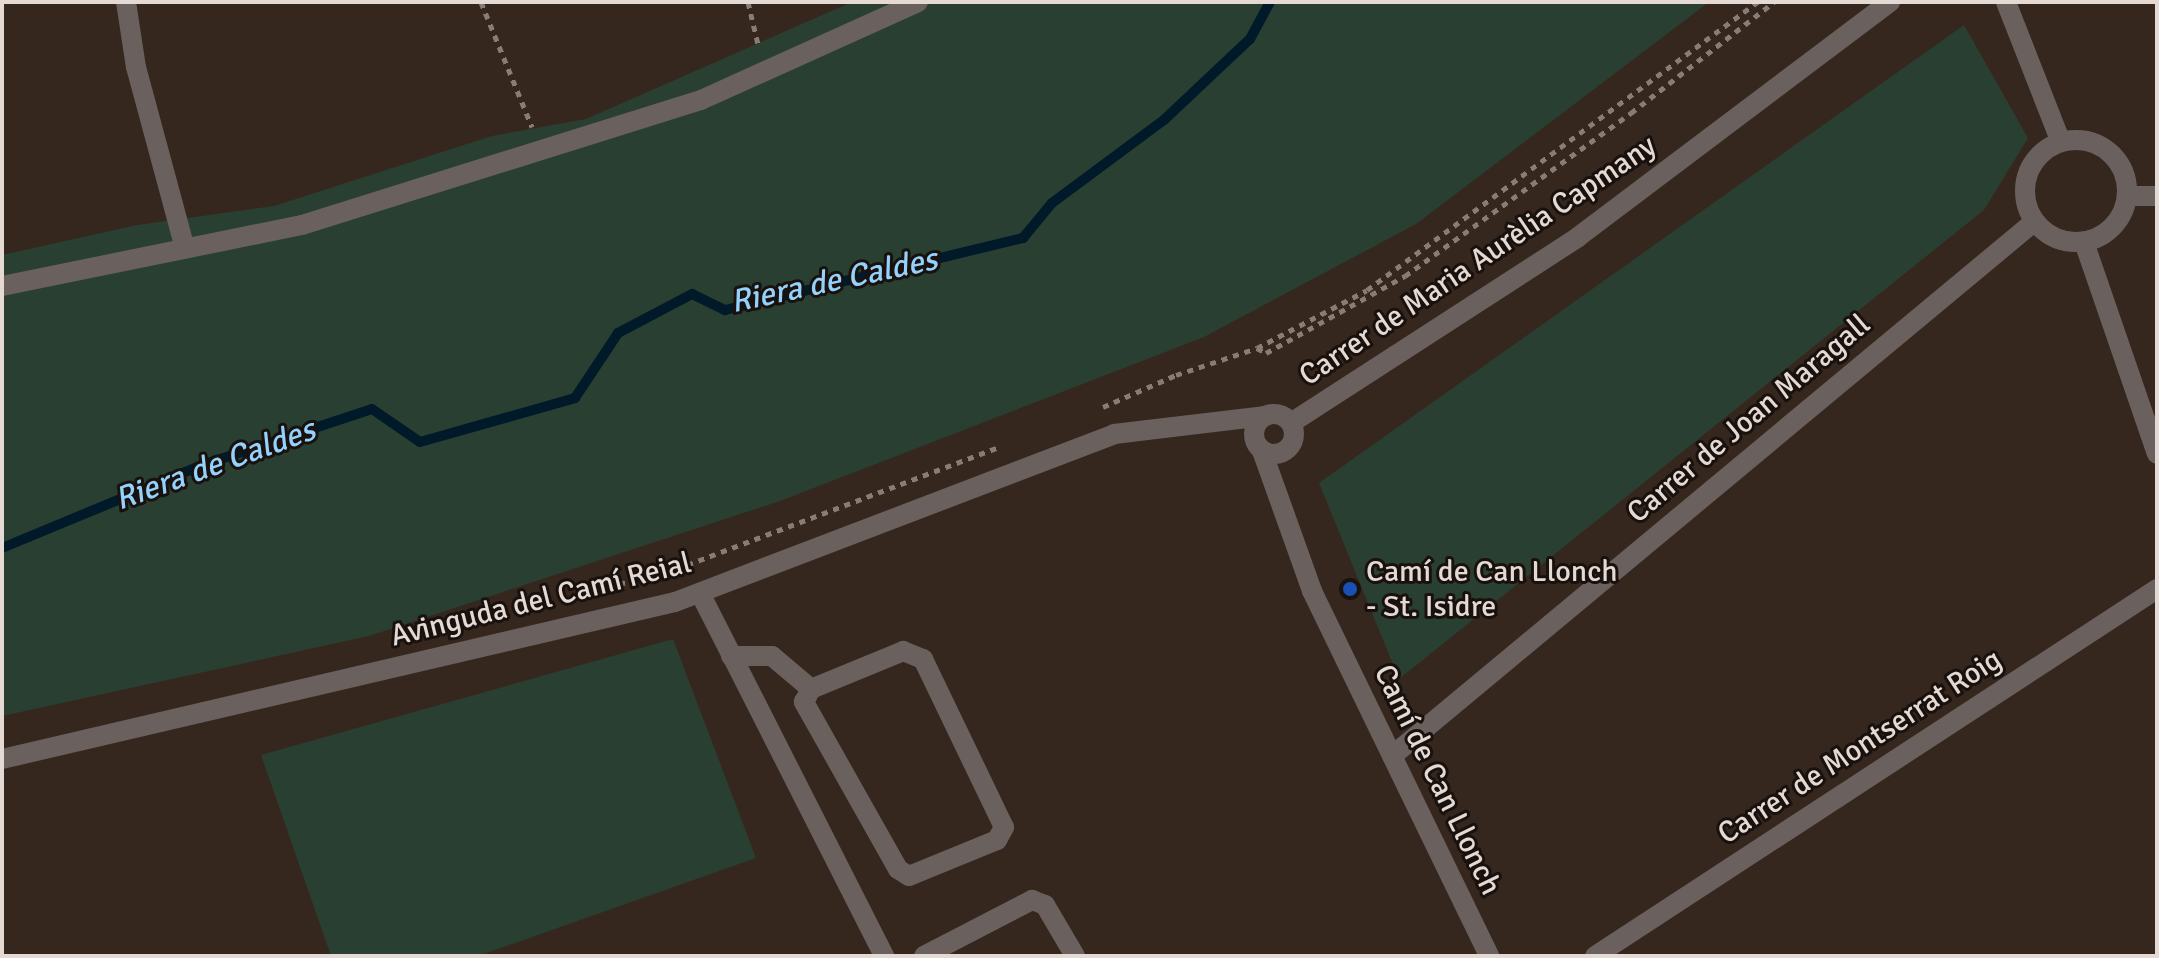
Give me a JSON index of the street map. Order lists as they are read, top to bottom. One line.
{"streets":{"street":["Carrer de Maria Aurèlia Capmany","Carrer de Joan Maragall","Avinguda del Camí Reial","Carrer de Montserrat Roig","Camí de Can Llonch"]},"crossings":[["Carrer de Maria Aurèlia Capmany","Avinguda del Camí Reial"],["Carrer de Maria Aurèlia Capmany","Camí de Can Llonch"],["Carrer de Joan Maragall","Camí de Can Llonch"],["Avinguda del Camí Reial","Camí de Can Llonch"]],"water":["Riera de Caldes"],"places":["Camí de Can Llonch - St. Isidre"]}
